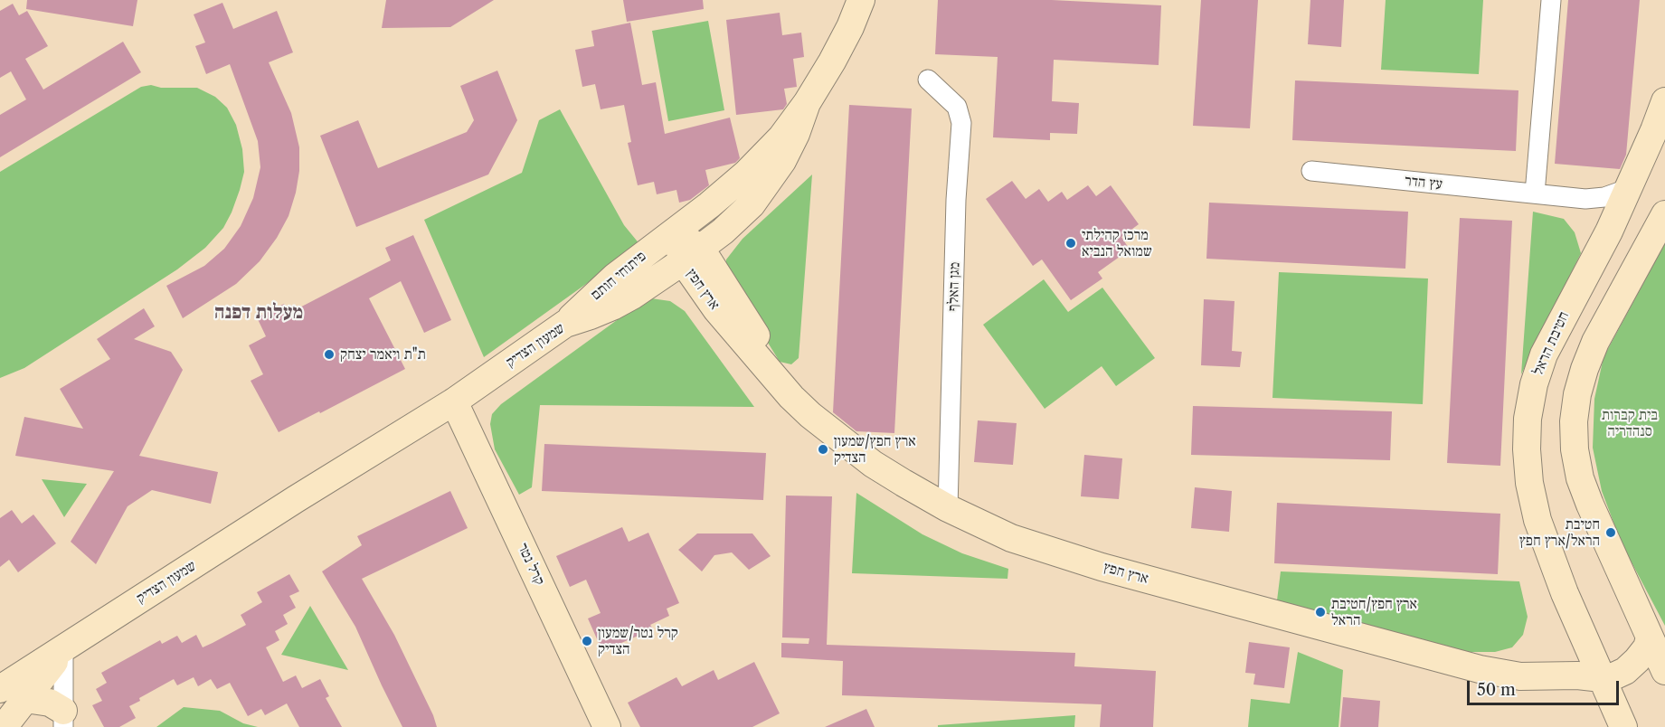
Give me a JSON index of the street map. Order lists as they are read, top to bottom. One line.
{"streets":{"street":["עץ הדר","פיתוחי חותם","מגן האלף","ארץ חפץ","חטיבת הראל","שמעון הצדיק","קרל נטר"]},"crossings":[["עץ הדר","חטיבת הראל"],["פיתוחי חותם","ארץ חפץ"],["פיתוחי חותם","שמעון הצדיק"],["מגן האלף","ארץ חפץ"],["ארץ חפץ","חטיבת הראל"],["ארץ חפץ","שמעון הצדיק"],["שמעון הצדיק","קרל נטר"]],"districts":["מעלות דפנה"],"parks":["בית קברות סנהדריה"],"places":["מרכז קהילתי שמואל הנביא","ת\"ת ויאמר יצחק","ארץ חפץ/שמעון הצדיק","חטיבת הראל/ארץ חפץ","ארץ חפץ/חטיבת הראל","קרל נטר/שמעון הצדיק"],"scale_bar":"50 m"}
